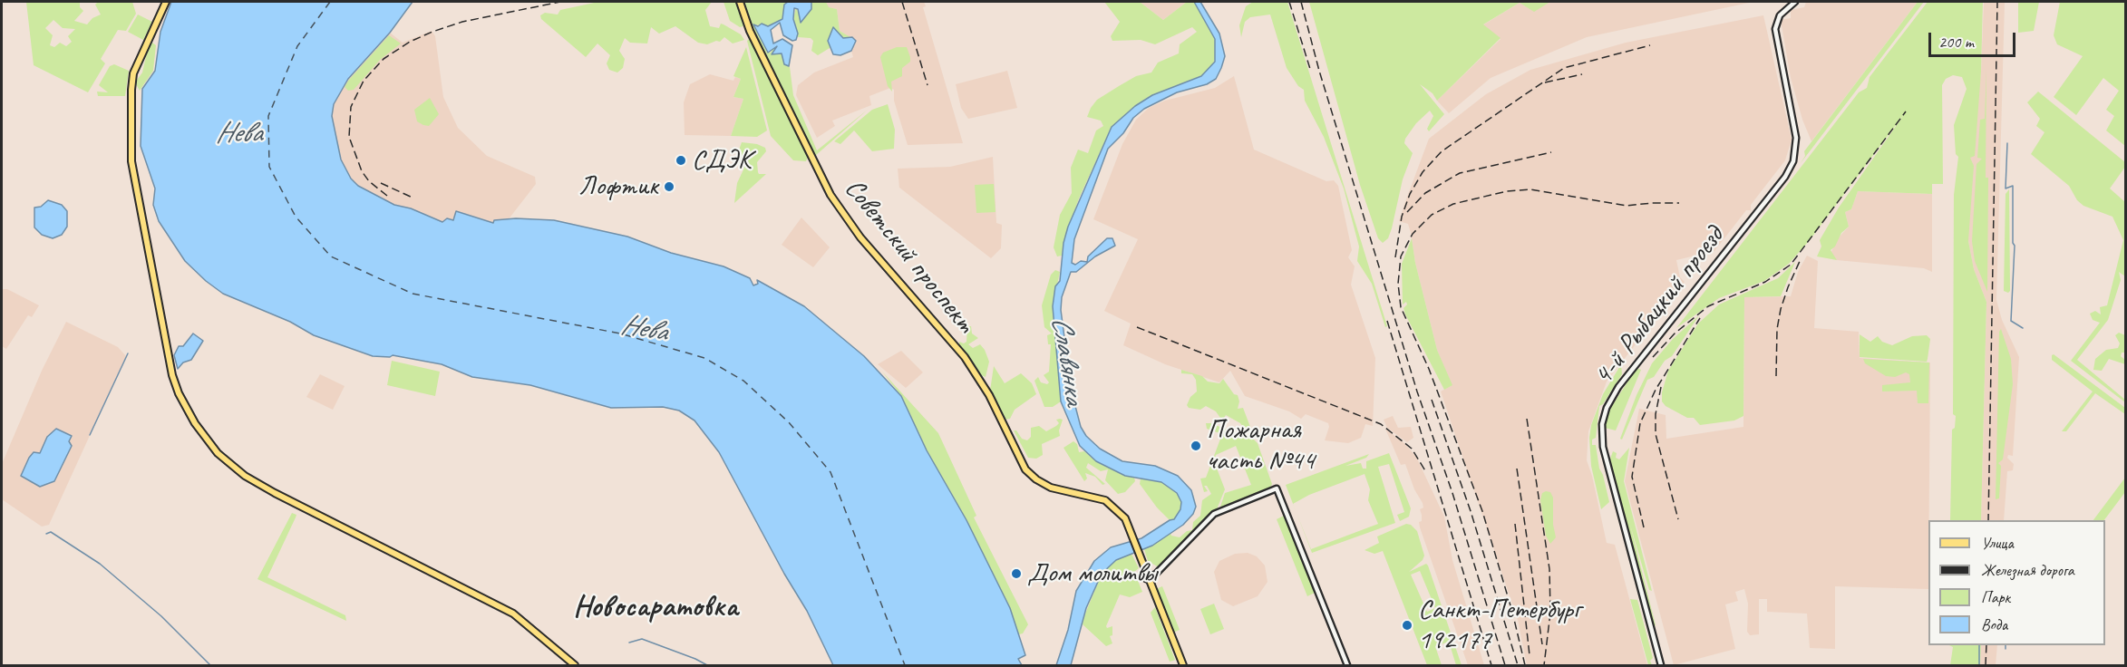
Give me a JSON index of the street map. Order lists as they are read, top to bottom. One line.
{"streets":{"main road":["Советский проспект"],"street":["4-й Рыбацкий проезд"]},"districts":["Новосаратовка"],"water":["Нева","Славянка"],"places":["СДЭК","Лофтик","Пожарная часть №44","Дом молитвы","Санкт-Петербург 192177"],"legend":["Улица","Железная дорога","Парк","Вода"],"scale_bar":"200 m"}
